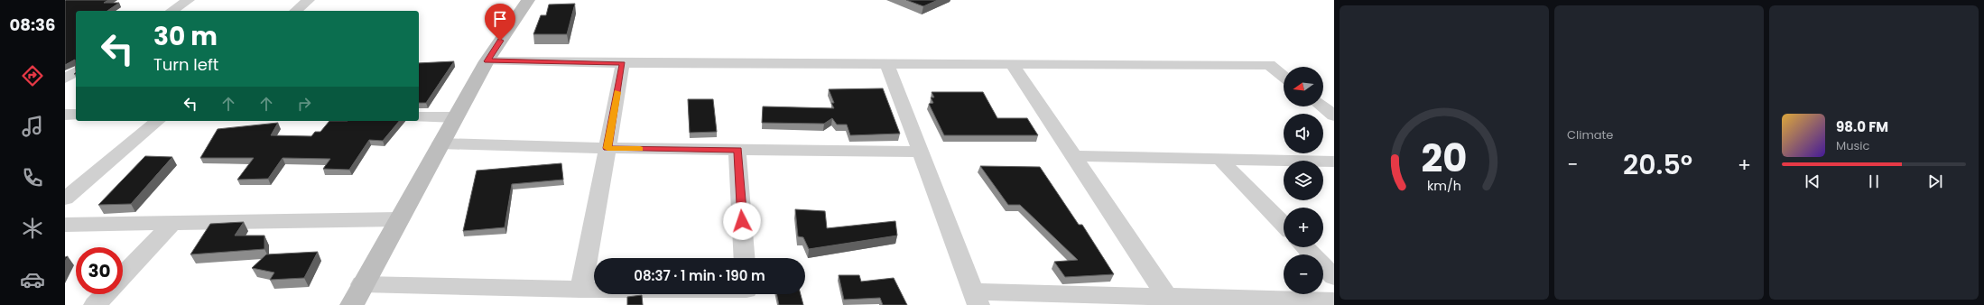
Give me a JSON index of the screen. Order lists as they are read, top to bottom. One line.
{"north":"left","page":{"tabs":"08:36","tile":"Climate","turn":["30 m","Turn left"],"map_buttons":["+","−"],"song":["98.0 FM","Music"],"heat":["−","20.5°","+"],"limit":"30","trip":"08:37 · 1 min · 190 m","gauge":["20","km/h"]}}
